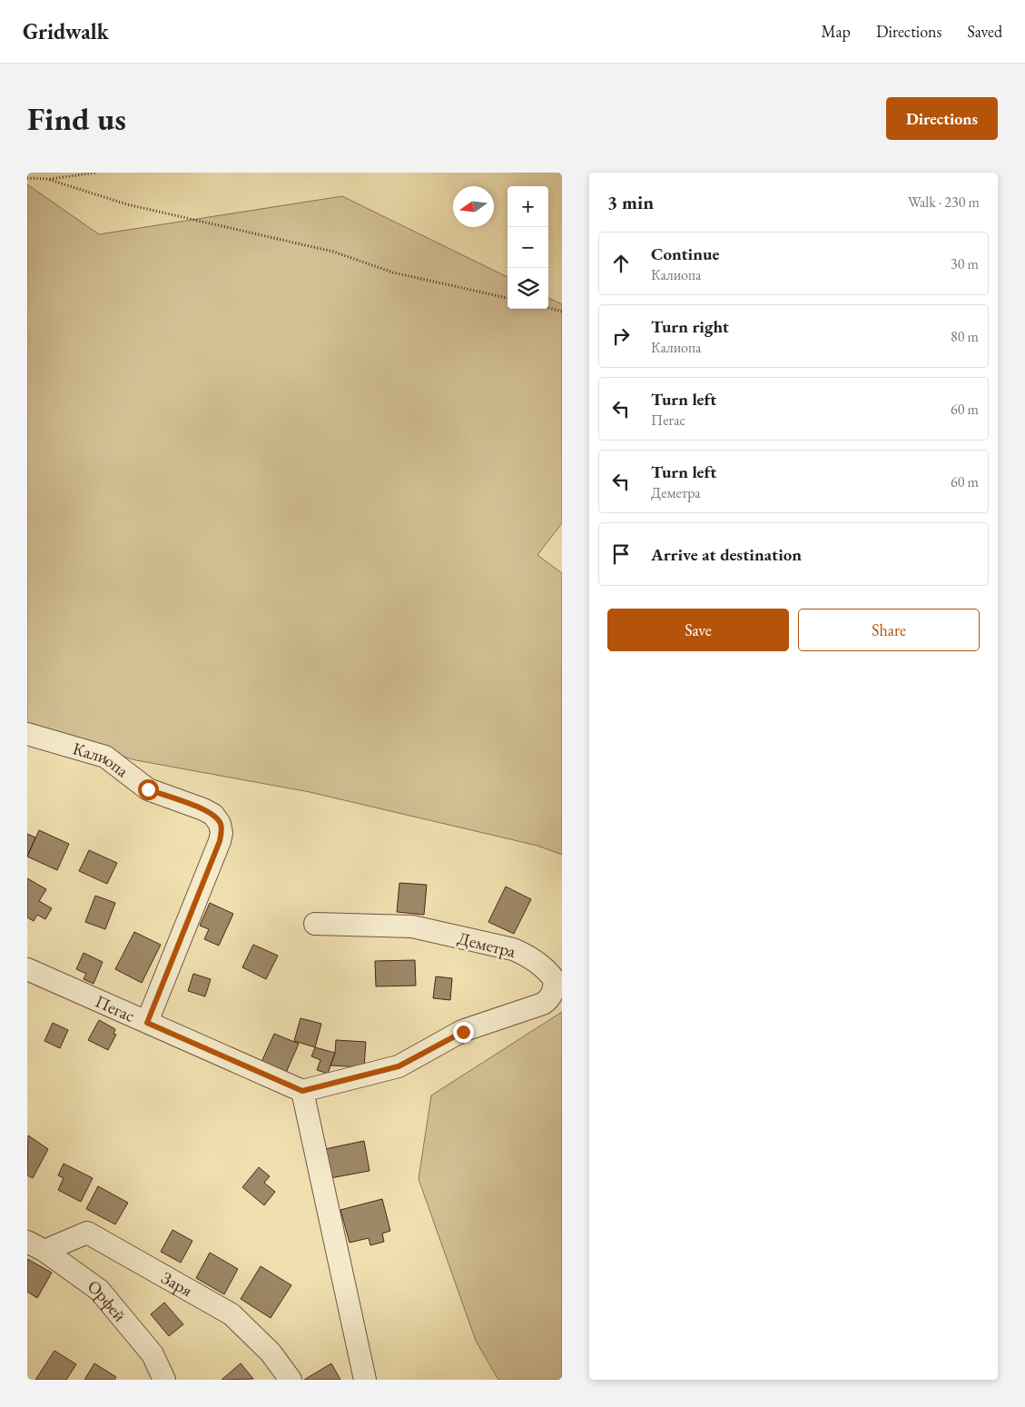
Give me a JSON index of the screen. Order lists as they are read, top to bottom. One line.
{"streets":{"street":["Калиопа","Деметра","Пегас","Заря","Орфей"]},"crossings":[["Калиопа","Пегас"],["Деметра","Пегас"],["Заря","Орфей"]],"north":"left","page":{"header":"Gridwalk","nav":["Map","Directions","Saved"],"buttons":["Directions",["Save","Share"]],"title":"Find us","heading":["3 min","Walk · 230 m"],"map_buttons":["+","−"],"list":[["Continue","Калиопа","30 m"],["Turn right","Калиопа","80 m"],["Turn left","Пегас","60 m"],["Turn left","Деметра","60 m"],"Arrive at destination"]}}
